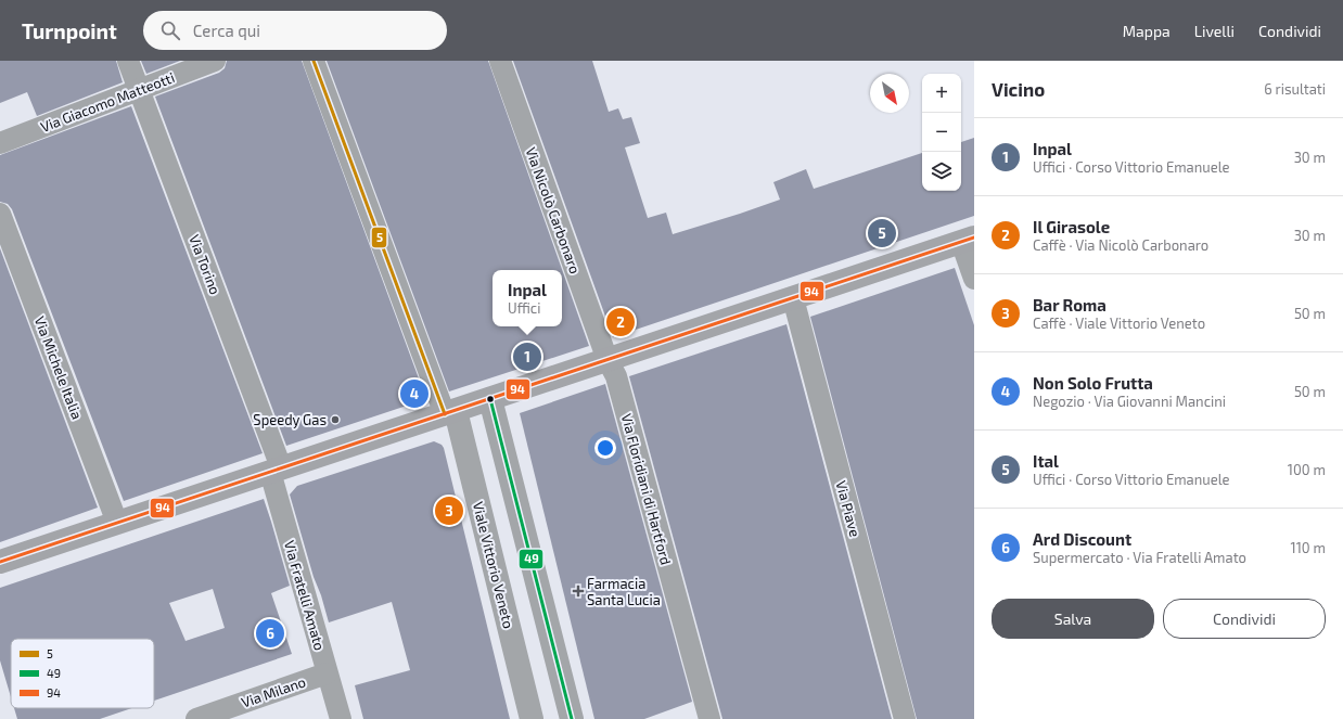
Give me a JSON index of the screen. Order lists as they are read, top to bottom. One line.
{"streets":{"street":["Via Giacomo Matteotti","Via Nicolò Carbonaro","Via Torino","Via Michele Italia","Via Floridiani di Hartford","Via Piave","Viale Vittorio Veneto","Via Fratelli Amato","Via Milano"]},"crossings":[["Via Giacomo Matteotti","Via Torino"],["Via Nicolò Carbonaro","Via Floridiani di Hartford"],["Via Torino","Via Fratelli Amato"],["Via Fratelli Amato","Via Milano"]],"places":{"other":["Speedy Gas"],"health":["Farmacia Santa Lucia"]},"lines":["transit line 5","transit line 94","transit line 49"],"legend":["5","49","94"],"north":"bottom right","page":{"header":"Turnpoint","search":"Cerca qui","nav":["Mappa","Livelli","Condividi"],"heading":["Vicino","6 risultati"],"map_buttons":["+","−"],"list":[{"mark":"1","name":"Inpal","note":"Uffici · Corso Vittorio Emanuele","value":"30 m"},{"mark":"2","name":"Il Girasole","note":"Caffè · Via Nicolò Carbonaro","value":"30 m"},{"mark":"3","name":"Bar Roma","note":"Caffè · Viale Vittorio Veneto","value":"50 m"},{"mark":"4","name":"Non Solo Frutta","note":"Negozio · Via Giovanni Mancini","value":"50 m"},{"mark":"5","name":"Ital","note":"Uffici · Corso Vittorio Emanuele","value":"100 m"},{"mark":"6","name":"Ard Discount","note":"Supermercato · Via Fratelli Amato","value":"110 m"}],"pins":["5","2","1","4","3","6"],"popup":["Inpal","Uffici"],"buttons":["Salva","Condividi"]}}
